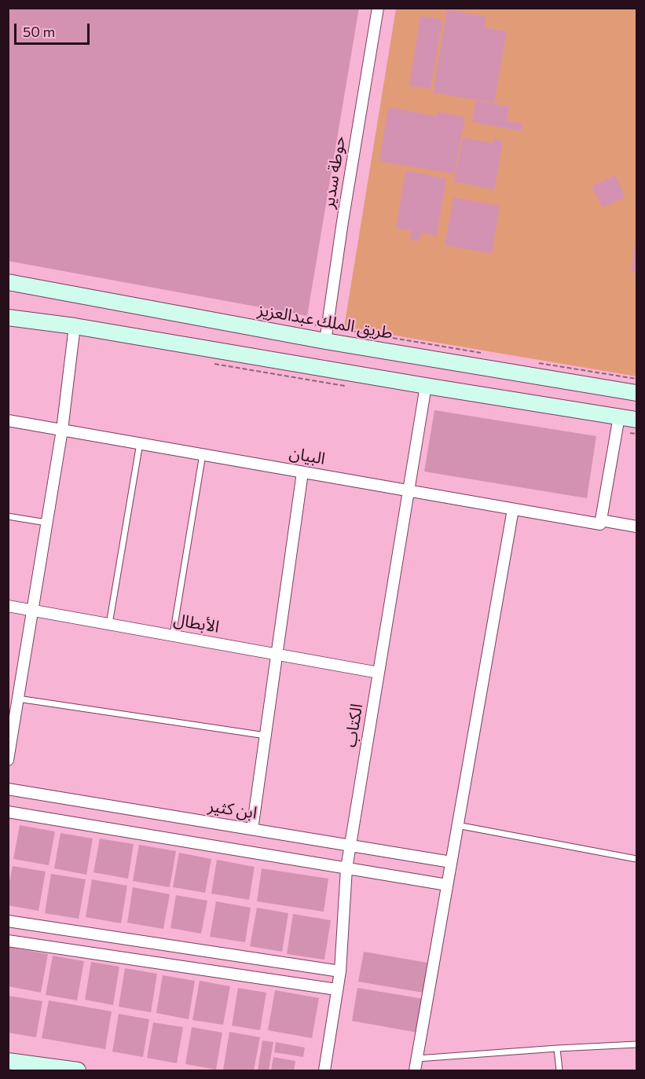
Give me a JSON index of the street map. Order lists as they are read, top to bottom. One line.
{"streets":{"main road":["طريق الملك عبدالعزيز"],"street":["حوطة سدير","البيان","الأبطال","الكتاب","ابن كثير"]},"crossings":[["حوطة سدير","طريق الملك عبدالعزيز"],["البيان","الكتاب"],["الأبطال","الكتاب"],["الكتاب","ابن كثير"]],"scale_bar":"50 m"}
